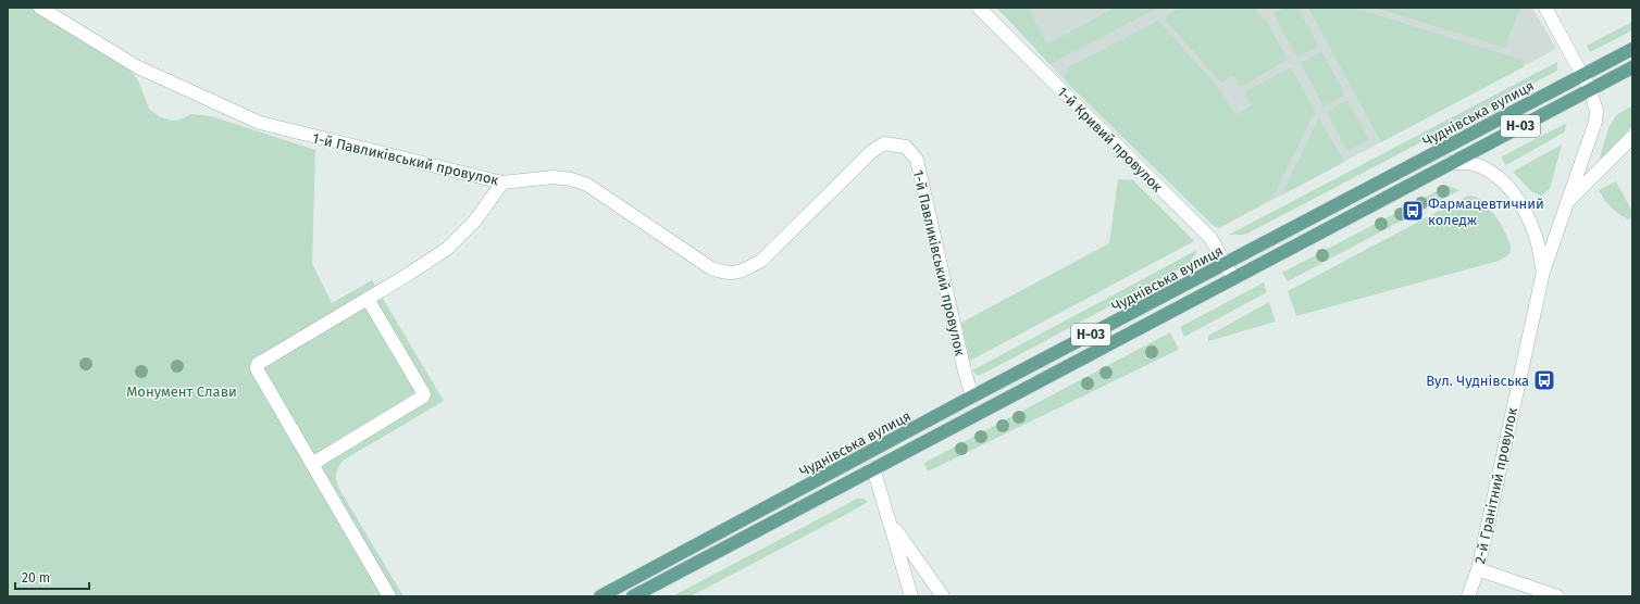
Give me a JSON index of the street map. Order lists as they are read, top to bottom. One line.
{"streets":{"main road":["Чуднівська вулиця","Н-03"],"street":["1-й Кривий провулок","1-й Павликівський провулок","2-й Гранітний провулок"]},"crossings":[["Чуднівська вулиця","1-й Кривий провулок"],["Чуднівська вулиця","1-й Павликівський провулок"],["Н-03","1-й Кривий провулок"]],"parks":["Монумент Слави"],"places":{"bus stop":["Фармацевтичний коледж","Вул. Чуднівська"]},"scale_bar":"20 m"}
